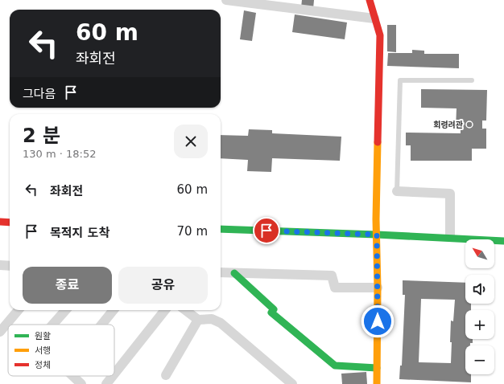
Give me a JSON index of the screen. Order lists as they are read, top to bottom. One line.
{"places":["회령려관"],"legend":["원활","서행","정체"],"north":"top left","page":{"turn":["60 m","좌회전"],"then":"그다음","heading":["2 분","130 m · 18:52"],"list":[{"name":"좌회전","value":"60 m"},{"name":"목적지 도착","value":"70 m"}],"map_buttons":["+","−"],"buttons":["종료","공유"]}}
